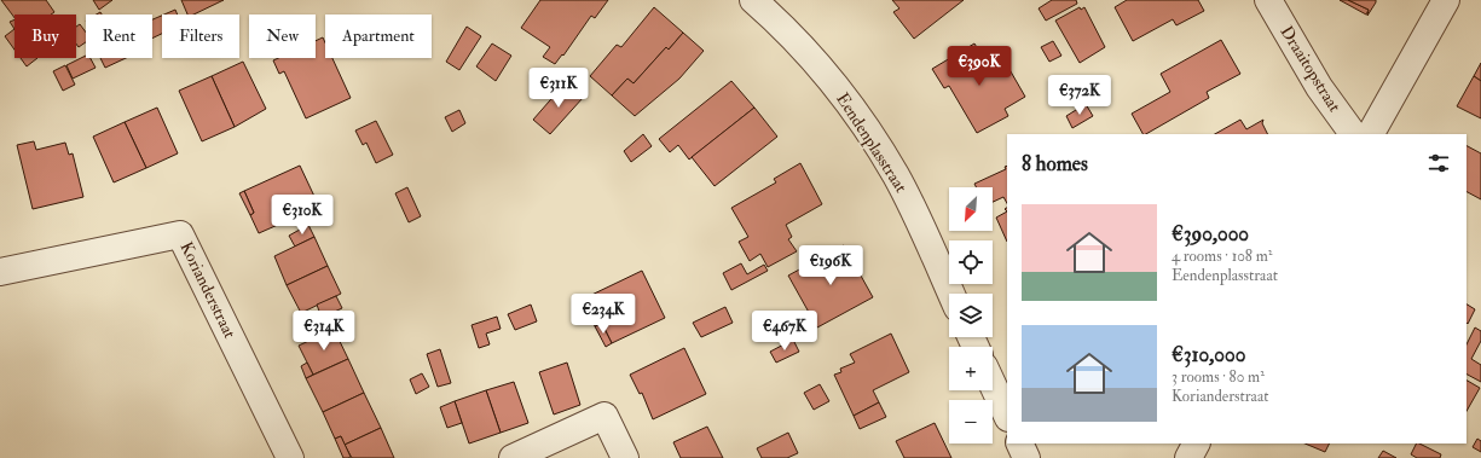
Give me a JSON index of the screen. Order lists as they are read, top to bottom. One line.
{"streets":{"street":["Draaitopstraat","Eendenplasstraat","Korianderstraat"]},"north":"bottom left","page":{"chip":["Buy","Rent","Filters","New","Apartment"],"price":["€390K","€311K","€372K","€310K","€196K","€234K","€314K","€467K"],"heading":"8 homes","map_buttons":["+","−"],"list":[{"name":"€390,000","note":"4 rooms · 108 m² · Eendenplasstraat"},{"name":"€310,000","note":"3 rooms · 80 m² · Korianderstraat"}]}}
